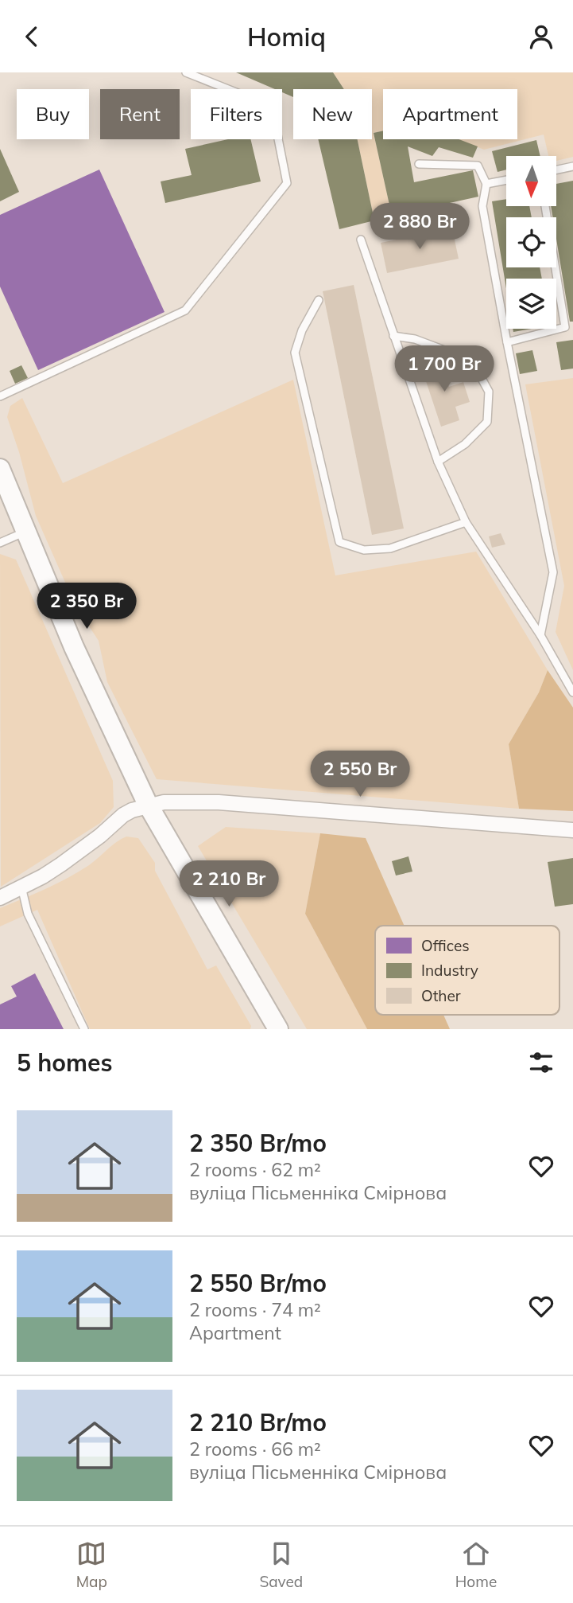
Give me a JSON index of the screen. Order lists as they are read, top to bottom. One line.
{"legend":["Offices","Industry","Other"],"north":"bottom","page":{"header":"Homiq","chip":["Buy","Rent","Filters","New","Apartment"],"price":["2 880 Br","1 700 Br","2 350 Br","2 550 Br","2 210 Br"],"heading":"5 homes","list":[{"name":"2 350 Br/mo","note":"2 rooms · 62 m² · вуліца Пісьменніка Смірнова"},{"name":"2 550 Br/mo","note":"2 rooms · 74 m² · Apartment"},{"name":"2 210 Br/mo","note":"2 rooms · 66 m² · вуліца Пісьменніка Смірнова"}],"tabs":["Map","Saved","Home"]}}
